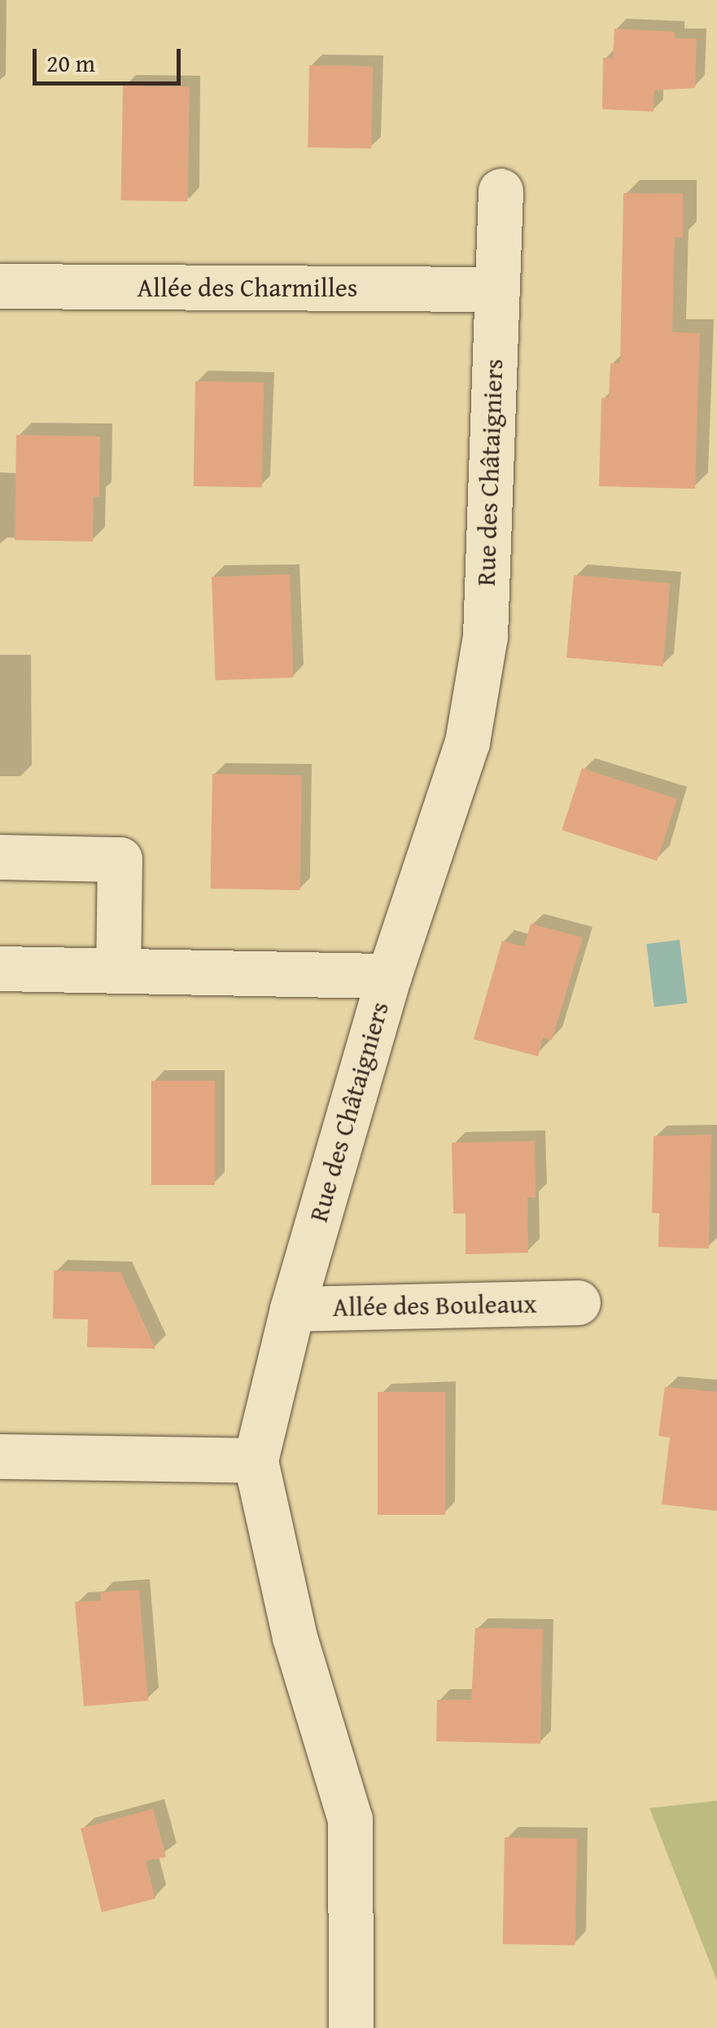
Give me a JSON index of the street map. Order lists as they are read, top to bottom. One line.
{"streets":{"street":["Allée des Charmilles","Rue des Châtaigniers","Allée des Bouleaux"]},"crossings":[["Allée des Charmilles","Rue des Châtaigniers"],["Rue des Châtaigniers","Allée des Bouleaux"]],"scale_bar":"20 m"}
